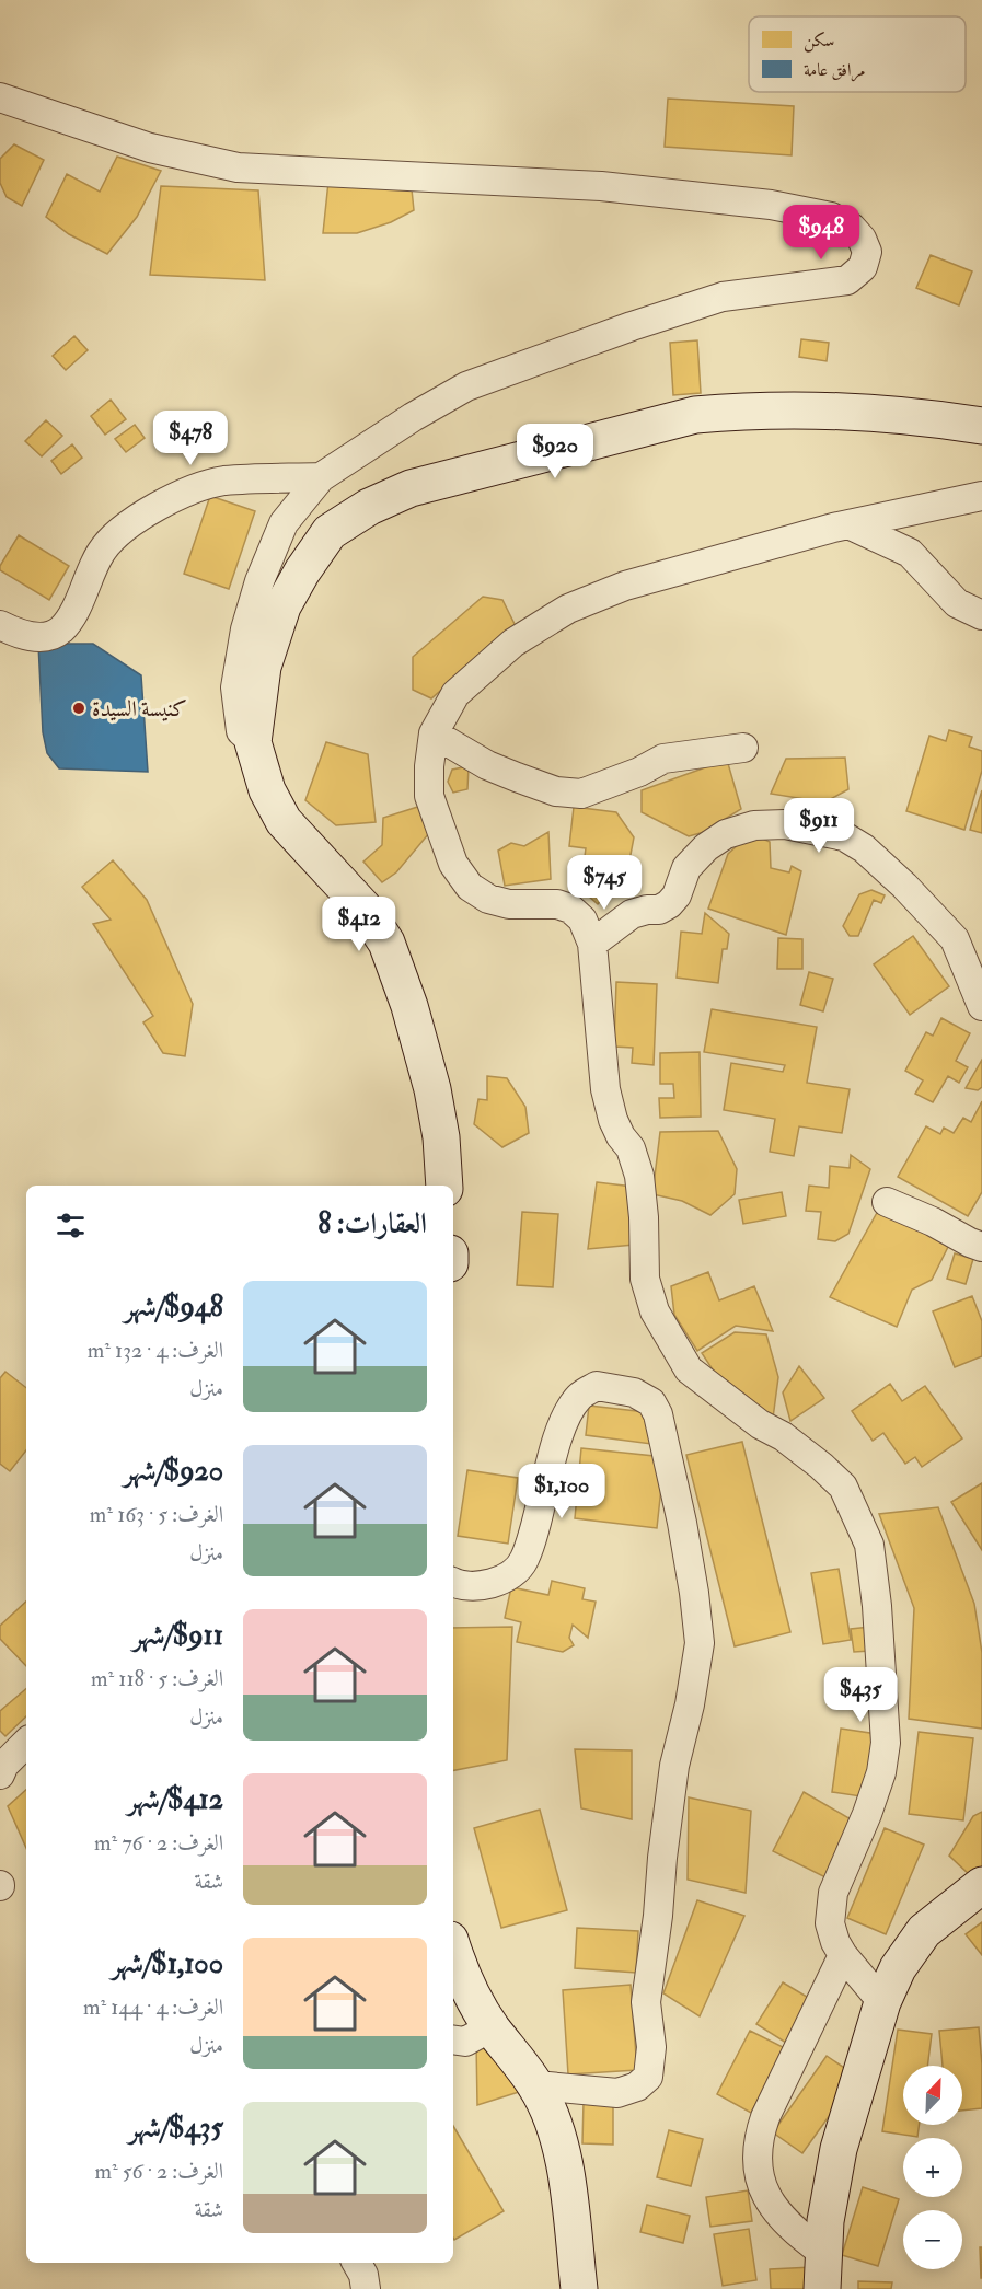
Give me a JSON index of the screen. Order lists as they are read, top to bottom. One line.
{"places":["كنيسة السيدة"],"legend":["سكن","مرافق عامة"],"north":"top right","page":{"price":["$948","$478","$920","$911","$745","$412","$1,100","$435"],"heading":"العقارات: 8","list":[{"name":"$948/شهر","note":"الغرف: 4 · 132 m² · منزل"},{"name":"$920/شهر","note":"الغرف: 5 · 163 m² · منزل"},{"name":"$911/شهر","note":"الغرف: 5 · 118 m² · منزل"},{"name":"$412/شهر","note":"الغرف: 2 · 76 m² · شقة"},{"name":"$1,100/شهر","note":"الغرف: 4 · 144 m² · منزل"},{"name":"$435/شهر","note":"الغرف: 2 · 56 m² · شقة"}],"map_buttons":["+","−"]}}
